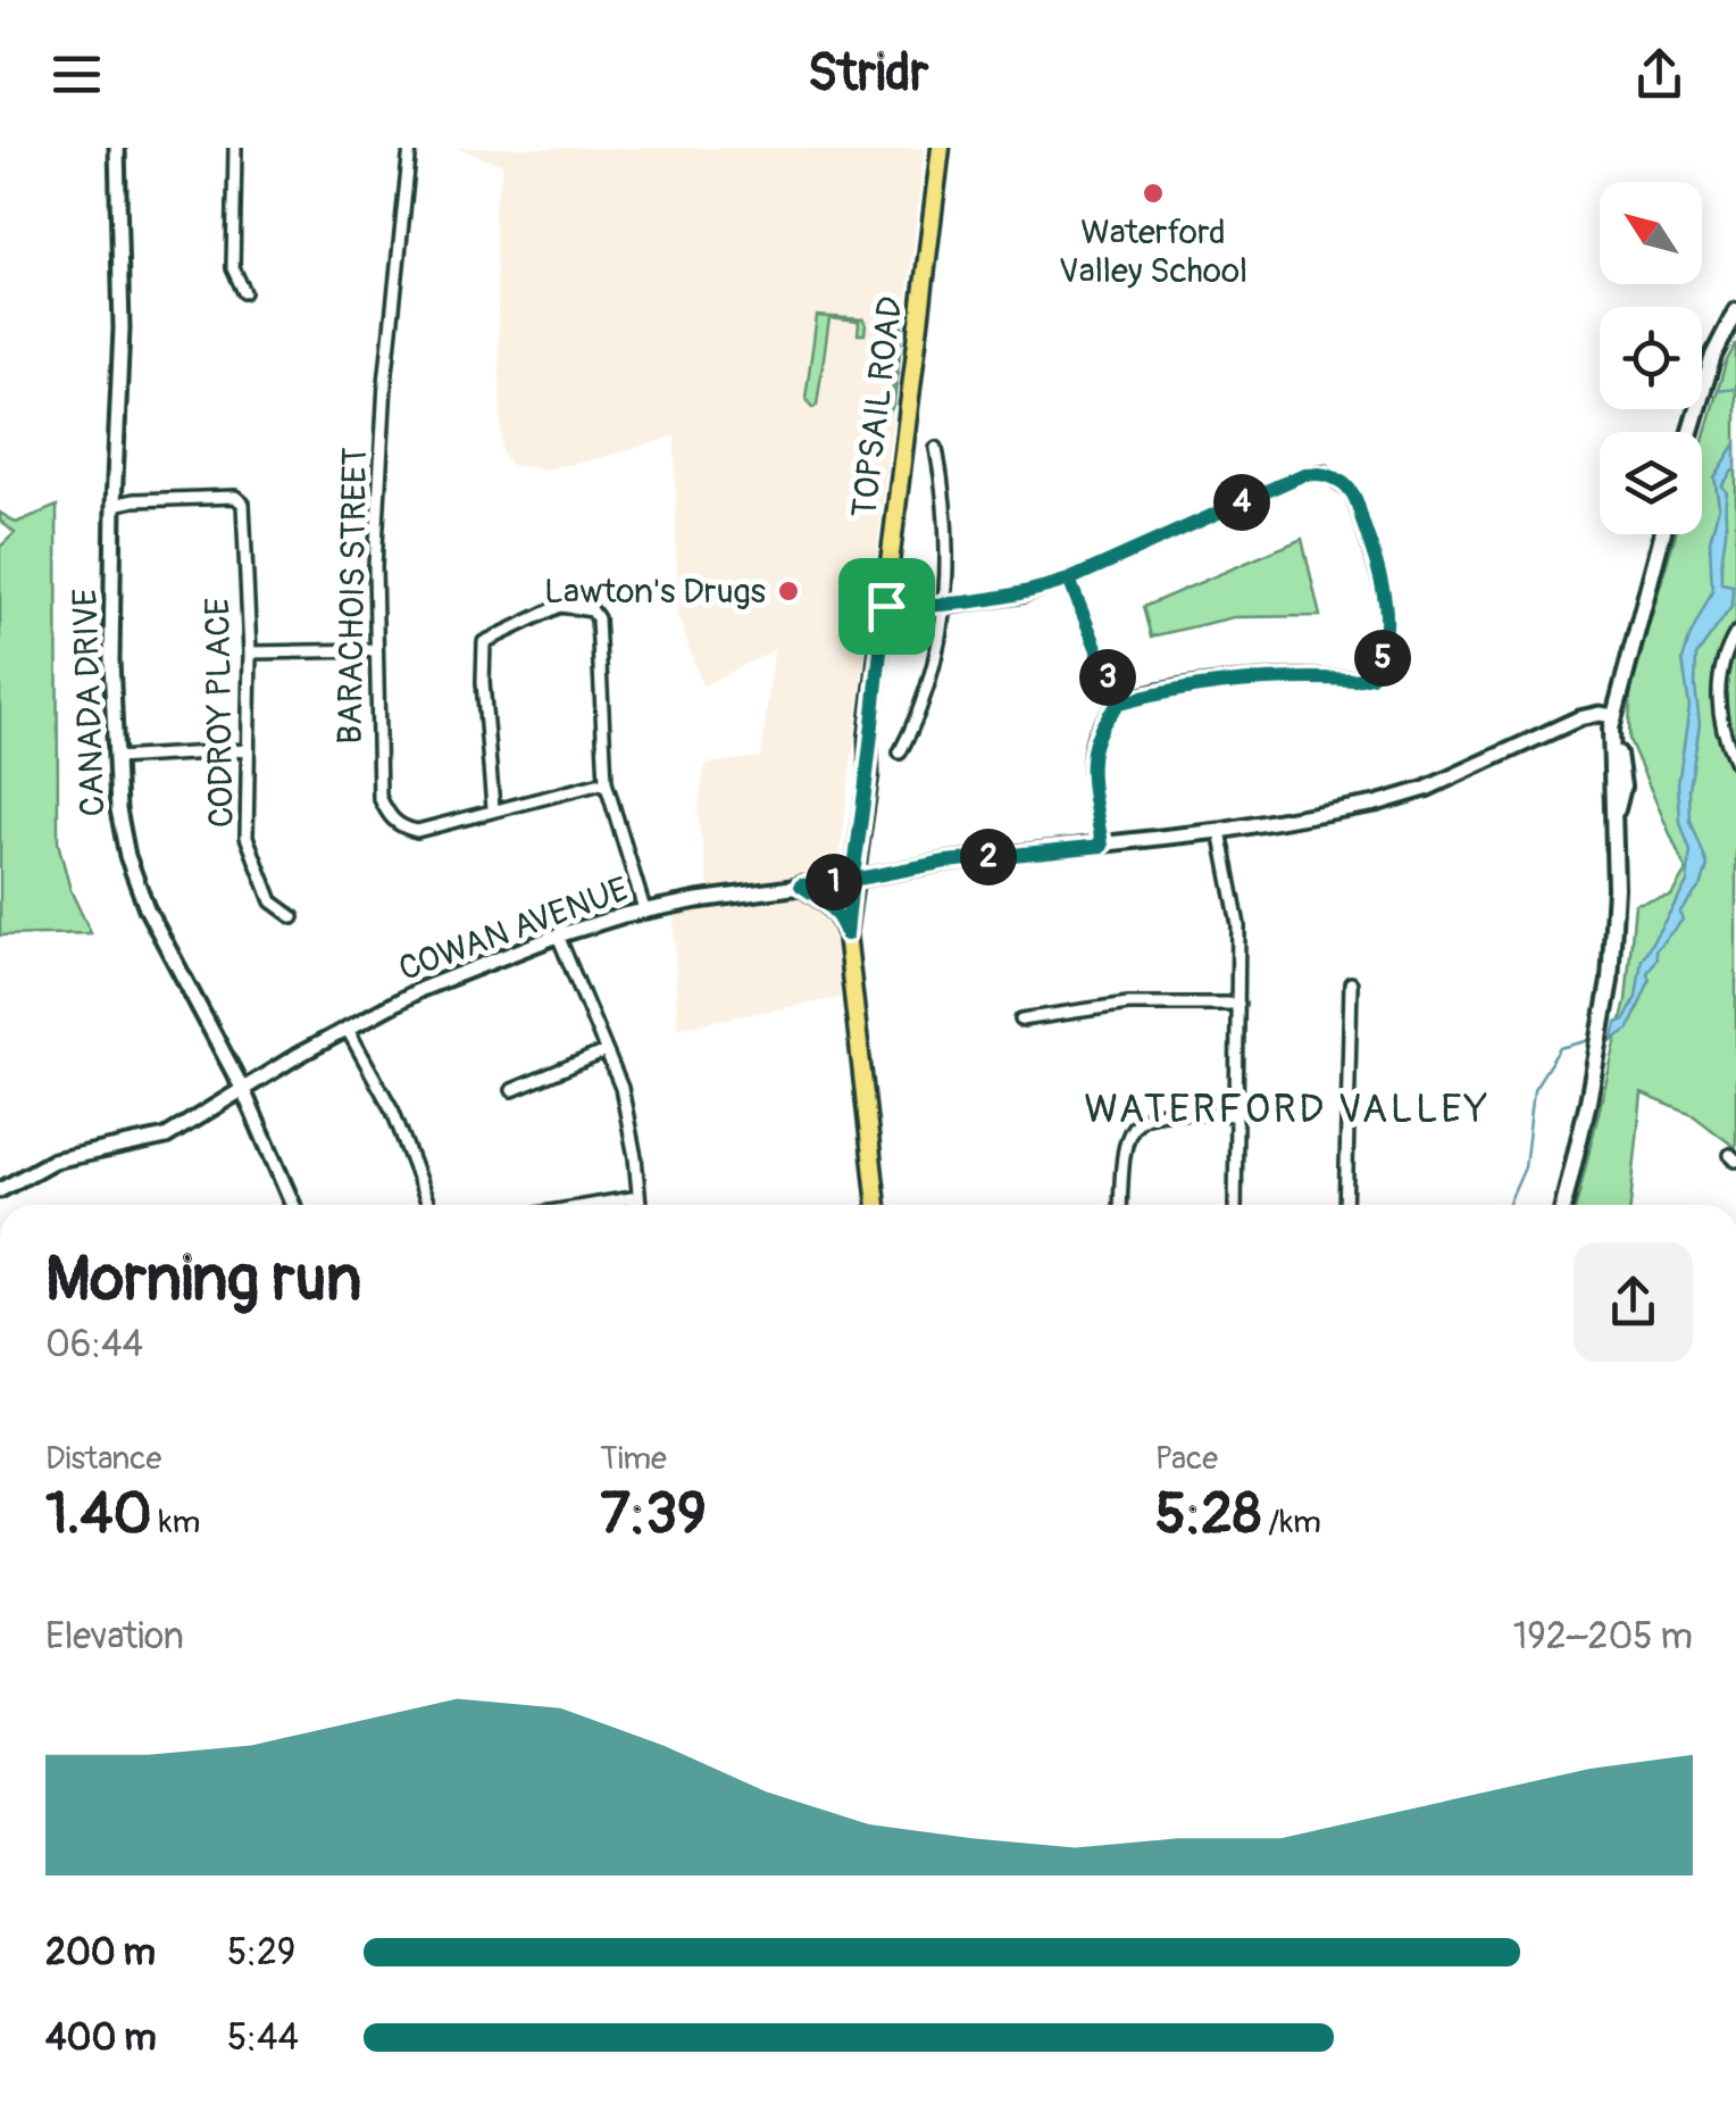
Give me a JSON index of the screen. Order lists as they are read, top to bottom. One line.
{"streets":{"main road":["TOPSAIL ROAD"],"street":["BARACHOIS STREET","CANADA DRIVE","CODROY PLACE","COWAN AVENUE"]},"crossings":[["TOPSAIL ROAD","COWAN AVENUE"],["CANADA DRIVE","CODROY PLACE"],["CANADA DRIVE","COWAN AVENUE"]],"districts":["WATERFORD VALLEY"],"places":["Waterford Valley School","Lawton's Drugs"],"north":"top left","page":{"header":"Stridr","pins":["4","5","3","2","1"],"heading":["Morning run","06:44"],"stats":[["Distance","1.40 km"],["Time","7:39"],["Pace","5:28 /km"]],"chart":["Elevation","192–205 m"],"list":[{"name":"200 m","note":"5:29"},{"name":"400 m","note":"5:44"}]}}
